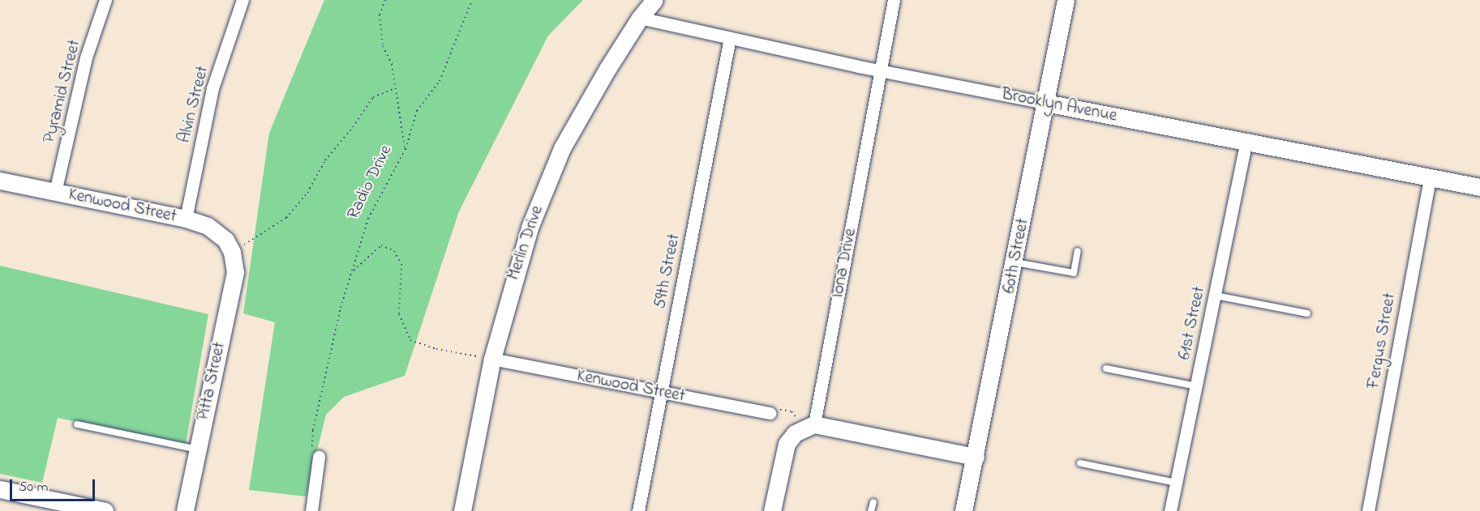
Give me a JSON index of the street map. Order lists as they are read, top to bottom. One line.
{"streets":{"street":["Pyramid Street","Alvin Street","Brooklyn Avenue","Kenwood Street","Merlin Drive","60th Street","Iona Drive","59th Street","61st Street","Fergus Street","Pitta Street"],"path":["Radio Drive"]},"crossings":[["Pyramid Street","Kenwood Street"],["Alvin Street","Kenwood Street"],["Brooklyn Avenue","Merlin Drive"],["Brooklyn Avenue","60th Street"],["Brooklyn Avenue","Iona Drive"],["Brooklyn Avenue","59th Street"],["Brooklyn Avenue","61st Street"],["Brooklyn Avenue","Fergus Street"],["Kenwood Street","Merlin Drive"],["Kenwood Street","59th Street"],["Kenwood Street","Pitta Street"]],"scale_bar":"50 m"}
